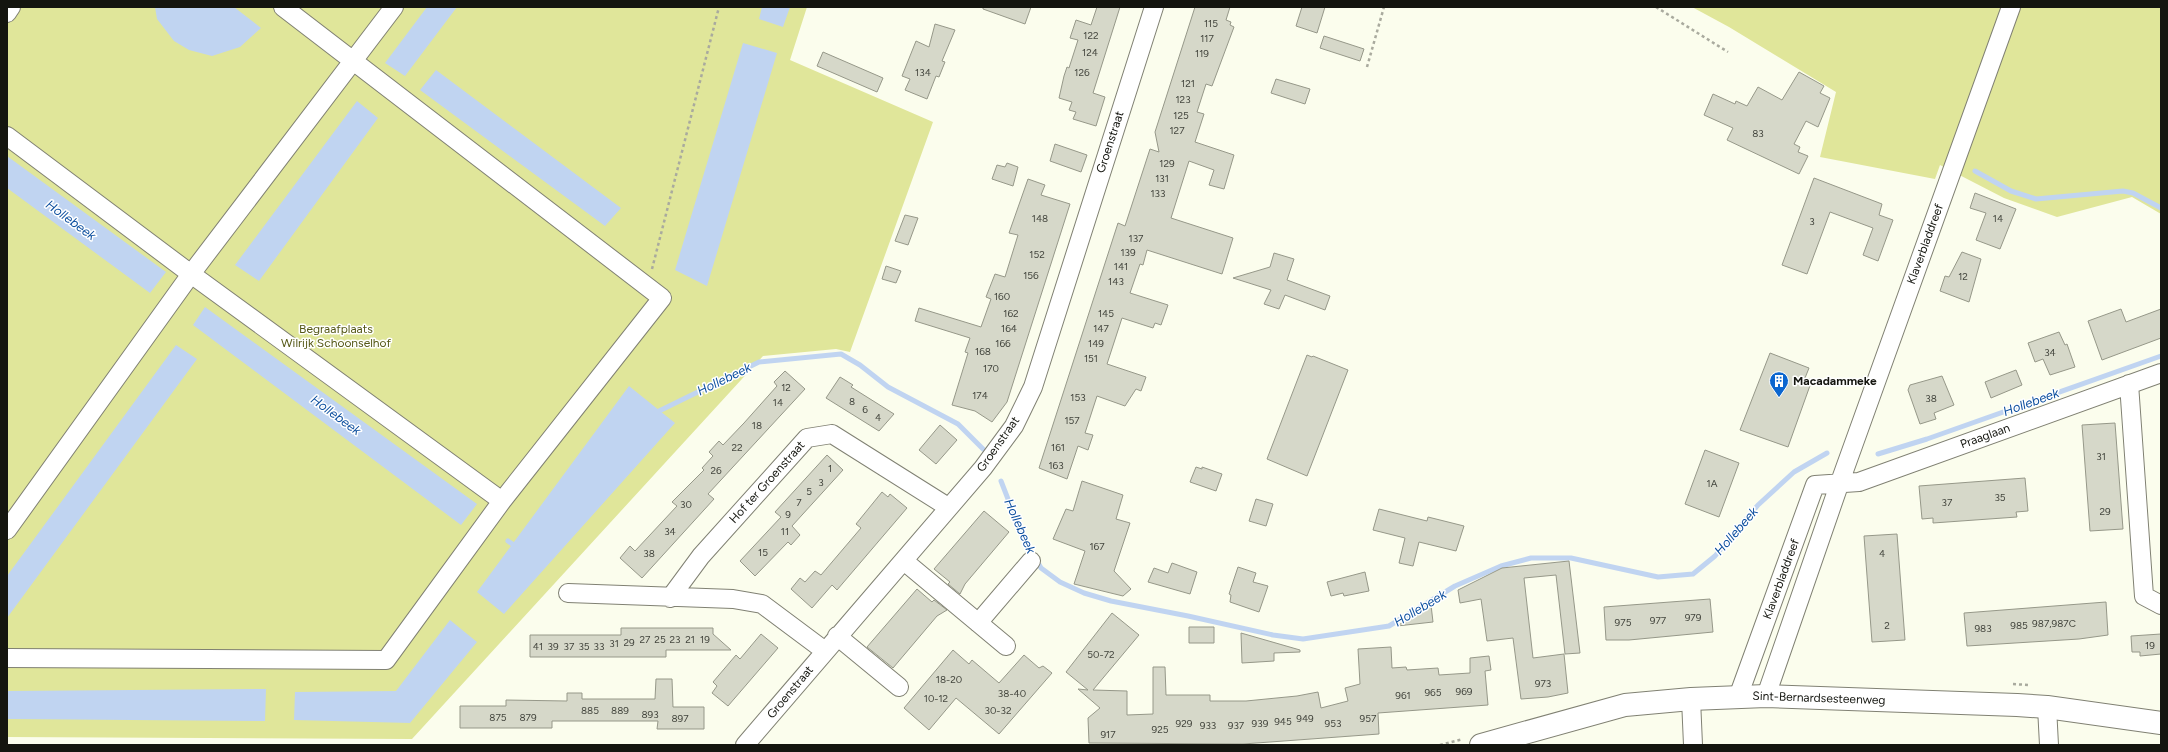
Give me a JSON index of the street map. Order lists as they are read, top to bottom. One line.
{"streets":{"main road":["Sint-Bernardsesteenweg"],"street":["Groenstraat","Klaverbladdreef","Praaglaan","Hof ter Groenstraat"]},"crossings":[["Groenstraat","Hof ter Groenstraat"],["Klaverbladdreef","Praaglaan"],["Klaverbladdreef","Sint-Bernardsesteenweg"]],"water":["Hollebeek"],"parks":["Begraafplaats Wilrijk Schoonselhof"],"places":{"building":["Macadammeke"]},"house_numbers":["115","122","117","124","119","134","126","121","123","125","127","83","129","131","133","148","14","3","137","139","152","141","156","12","143","160","162","145","164","147","166","149","168","34","151","170","12","174","153","38","8","14","6","4","157","18","22","161","31","163","1","26","3","1A","5","35","7","37","30","29","9","34","11","167","15","38","4","979","977","975","987,987C","2","985","983","27","25","23","21","19","29","31","19","41","39","37","35","33","50-72","18-20","973","969","965","38-40","961","10-12","885","889","30-32","893","875","879","897","949","957","945","929","939","953","933","937","925","917"]}
